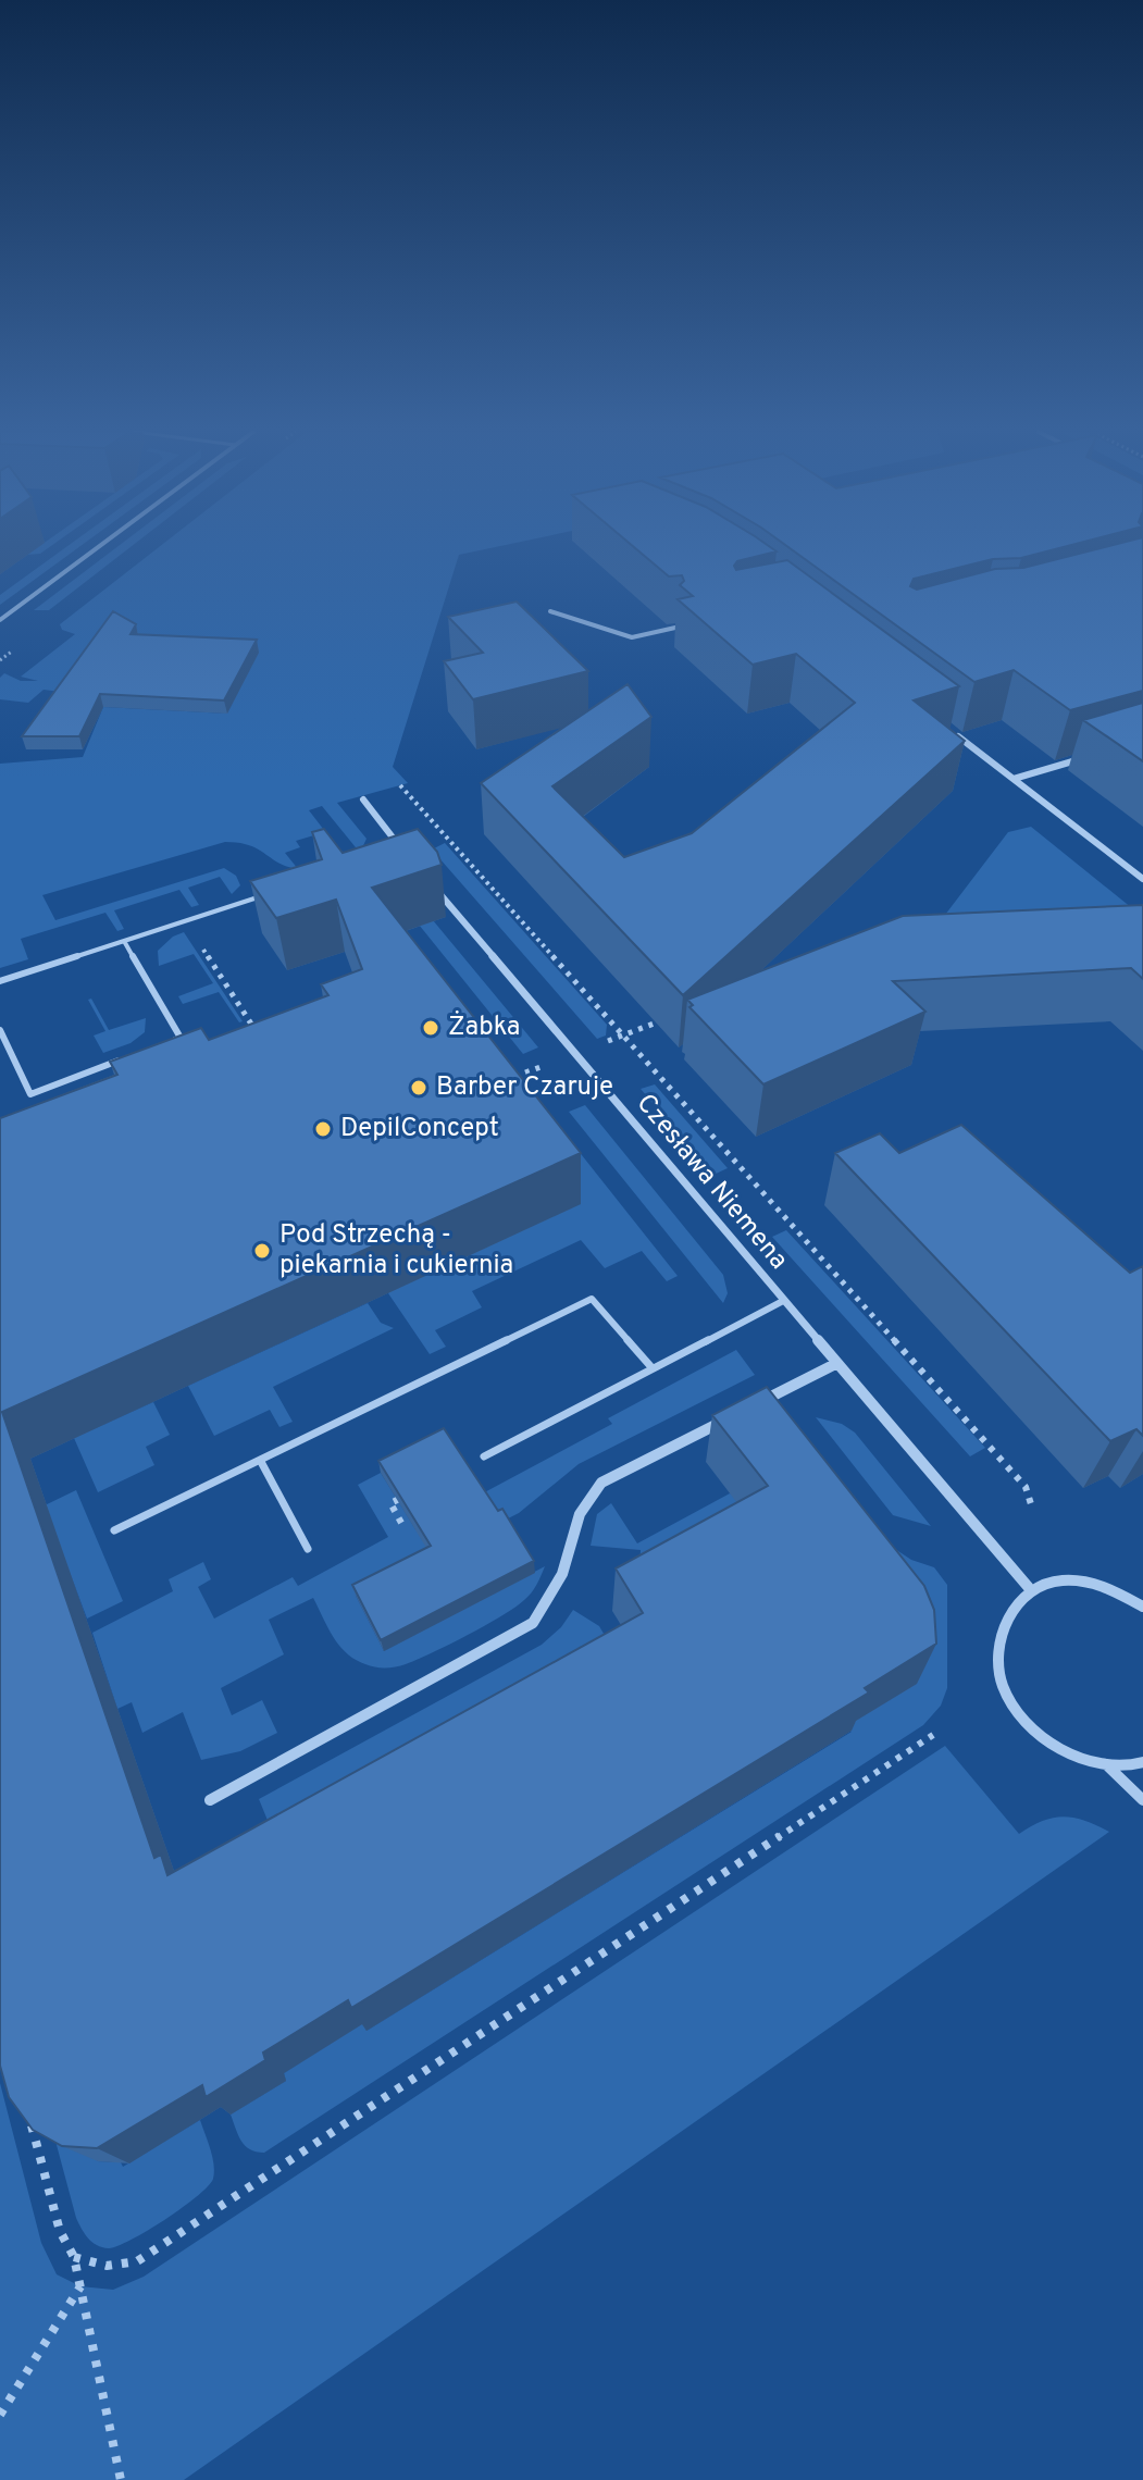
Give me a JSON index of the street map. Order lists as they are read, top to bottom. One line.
{"streets":{"street":["Czesława Niemena"]},"places":["Żabka","Barber Czaruje","DepilConcept","Pod Strzechą - piekarnia i cukiernia"]}
